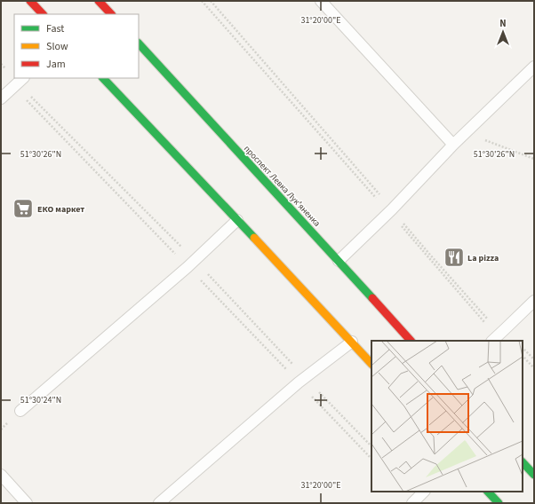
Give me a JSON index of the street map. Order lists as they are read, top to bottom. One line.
{"streets":{"main road":["проспект Левка Лукʼяненка"]},"places":{"supermarket":["ЕКО маркет"],"restaurant":["La pizza"]},"legend":["Fast","Slow","Jam"],"north":"top","coordinates":["31°20'00\"E","51°30'26\"N","51°30'24\"N"]}
